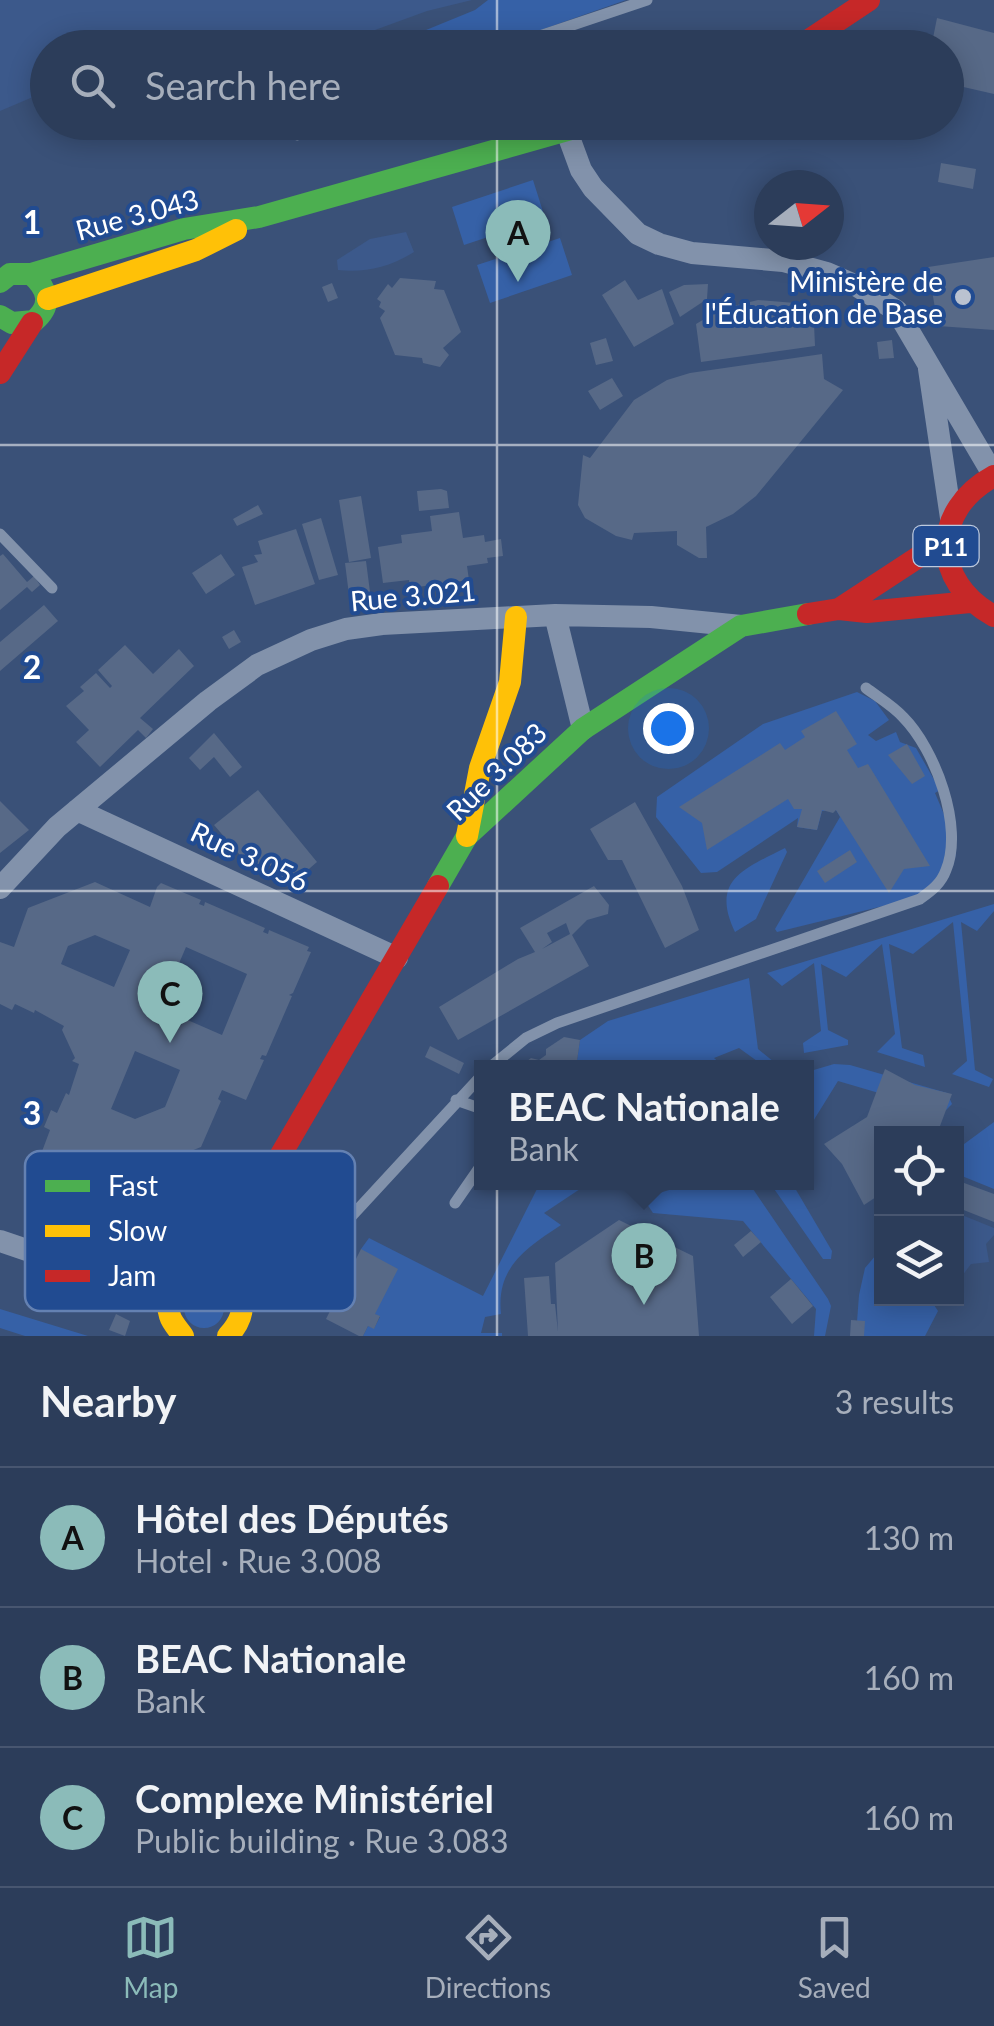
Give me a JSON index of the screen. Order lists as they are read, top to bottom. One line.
{"streets":{"main road":["Rue 3.043","P11","Rue 3.083"],"street":["Rue 3.021","Rue 3.056"]},"crossings":[["P11","Rue 3.083"],["Rue 3.021","Rue 3.083"],["Rue 3.021","Rue 3.056"],["Rue 3.083","Rue 3.056"]],"places":["Ministère de l'Éducation de Base"],"legend":["Fast","Slow","Jam"],"north":"right","page":{"search":"Search here","pins":["A","C","B"],"popup":["BEAC Nationale","Bank"],"heading":["Nearby","3 results"],"list":[{"mark":"A","name":"Hôtel des Députés","note":"Hotel · Rue 3.008","value":"130 m"},{"mark":"B","name":"BEAC Nationale","note":"Bank","value":"160 m"},{"mark":"C","name":"Complexe Ministériel","note":"Public building · Rue 3.083","value":"160 m"}],"nav":["Map","Directions","Saved"]},"grid":{"rows":["1","2","3"]}}
